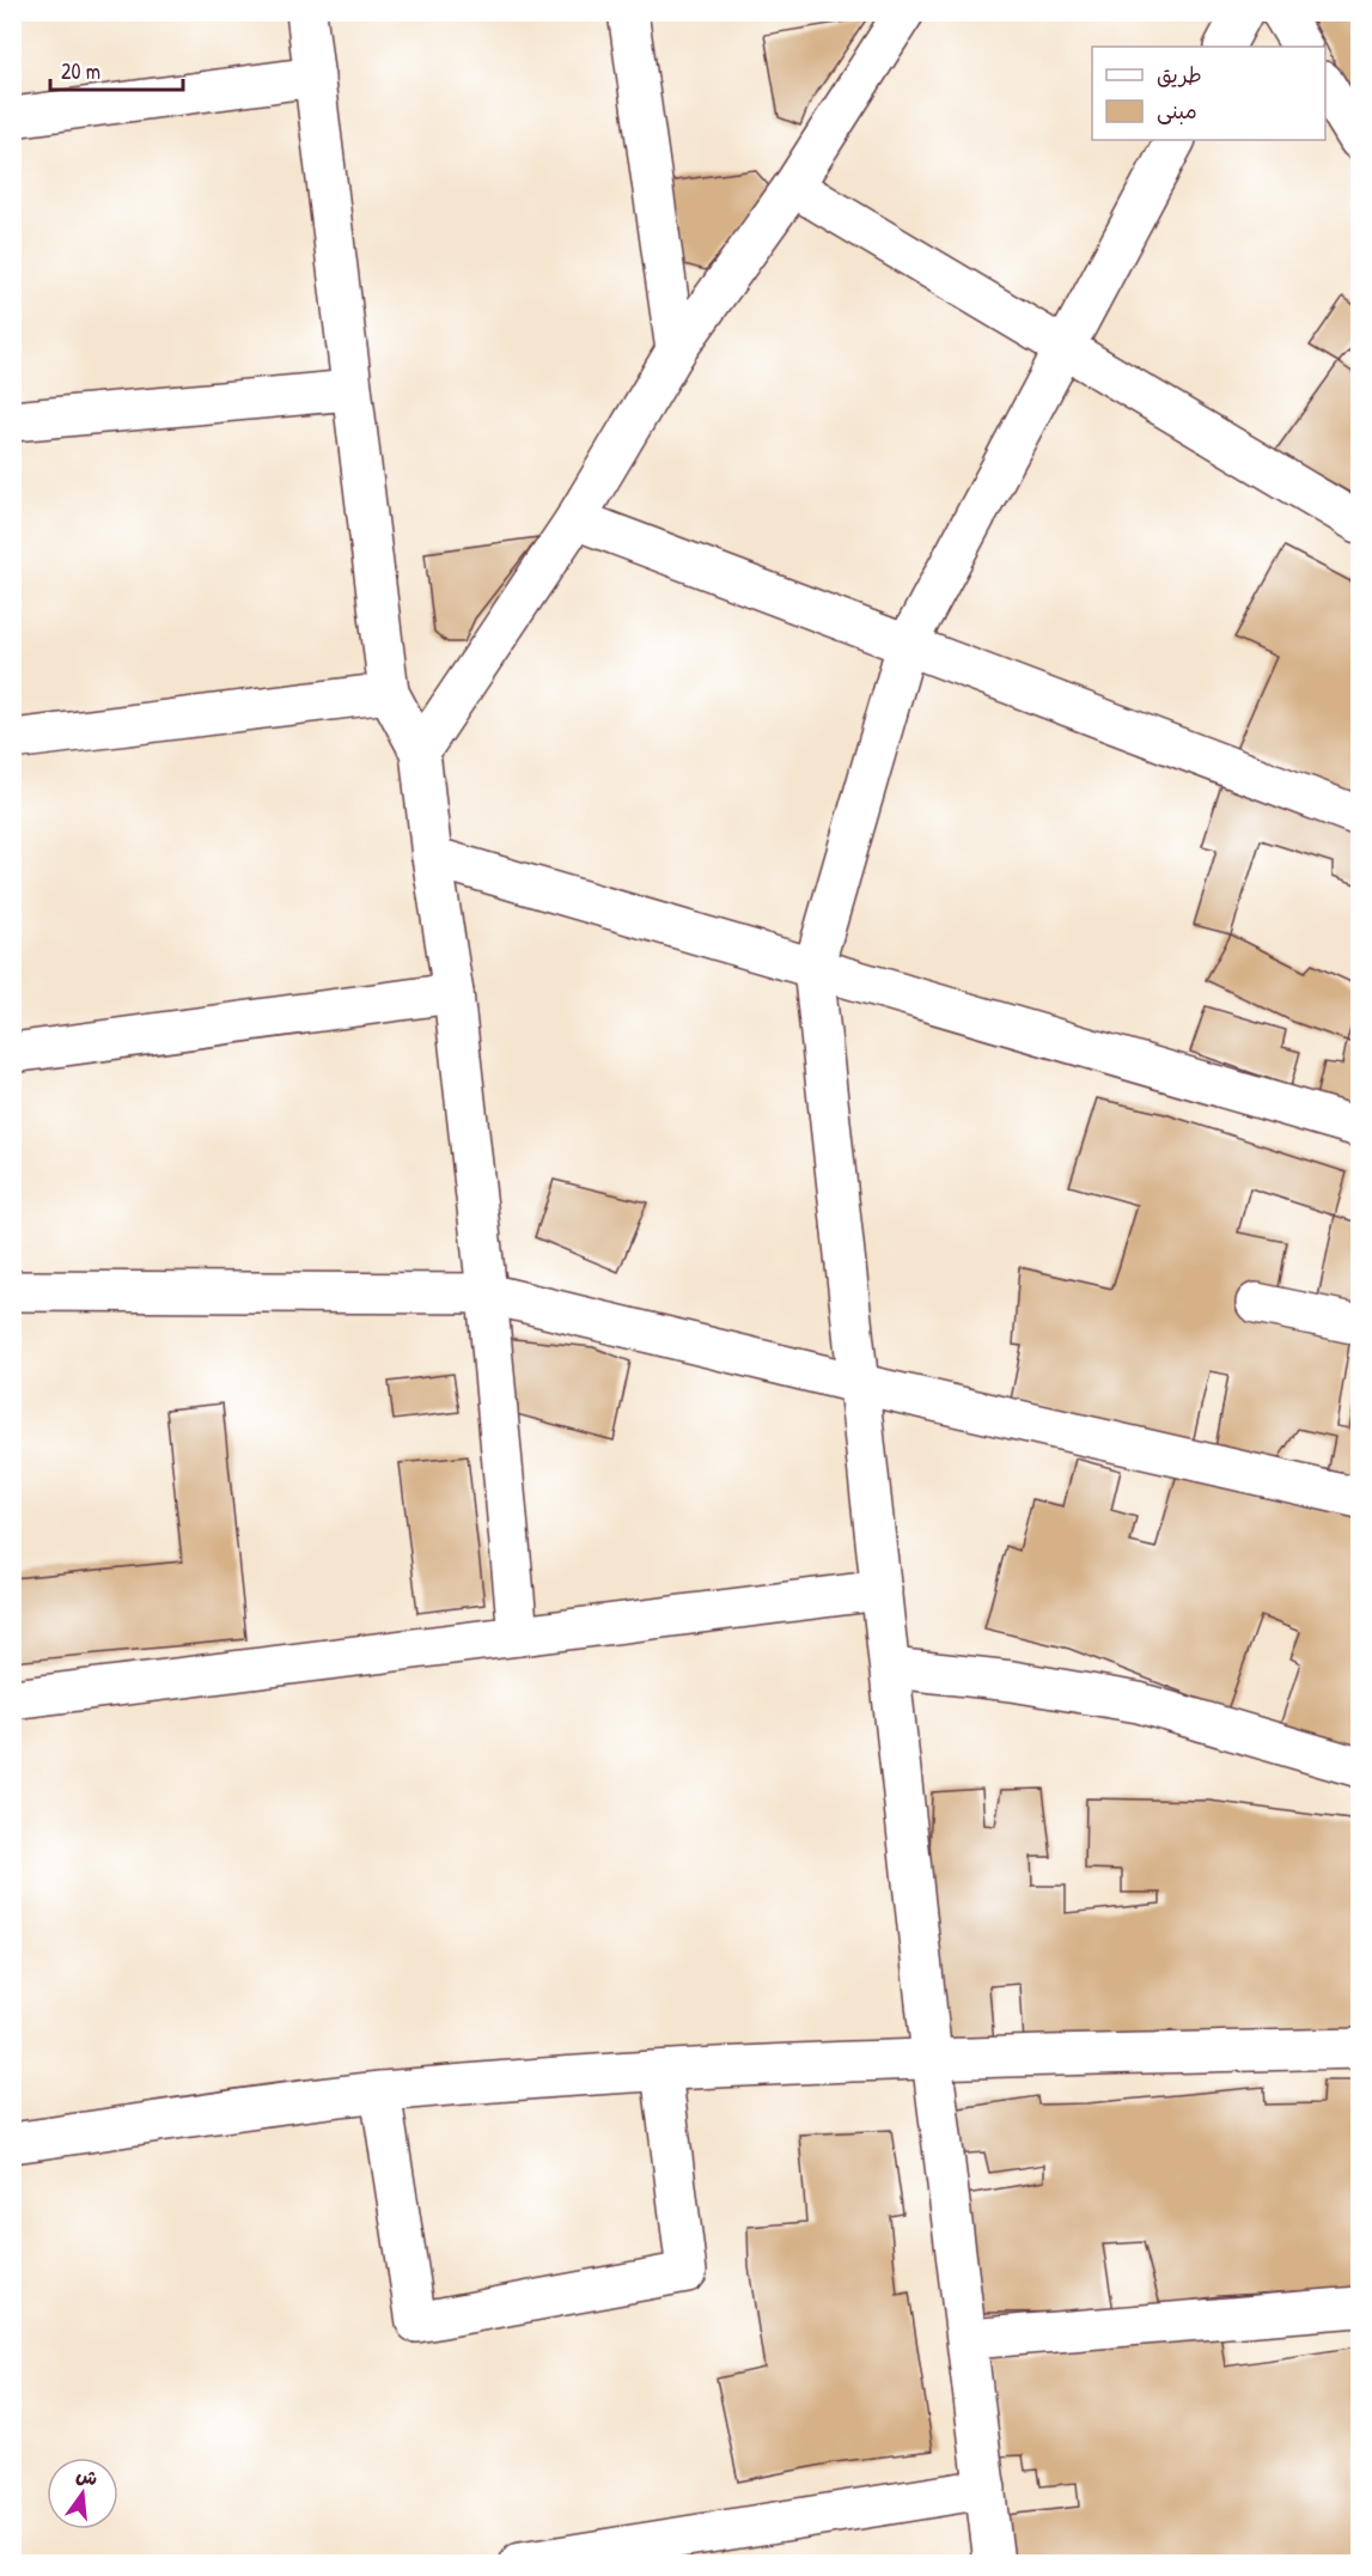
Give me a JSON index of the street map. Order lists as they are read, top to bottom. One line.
{"legend":["طريق","مبنى"],"scale_bar":"20 m","north":"top"}
